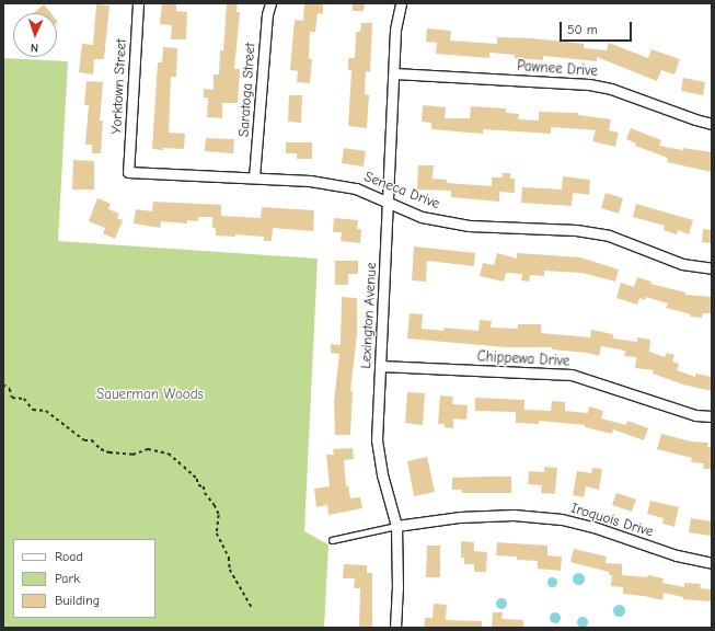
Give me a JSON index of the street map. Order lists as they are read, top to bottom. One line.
{"streets":{"street":["Pawnee Drive","Yorktown Street","Saratoga Street","Seneca Drive","Lexington Avenue","Chippewa Drive","Iroquois Drive"]},"crossings":[["Pawnee Drive","Lexington Avenue"],["Yorktown Street","Seneca Drive"],["Saratoga Street","Seneca Drive"],["Seneca Drive","Lexington Avenue"],["Lexington Avenue","Chippewa Drive"],["Lexington Avenue","Iroquois Drive"]],"parks":["Sauerman Woods"],"legend":["Road","Park","Building"],"scale_bar":"50 m","north":"bottom"}
